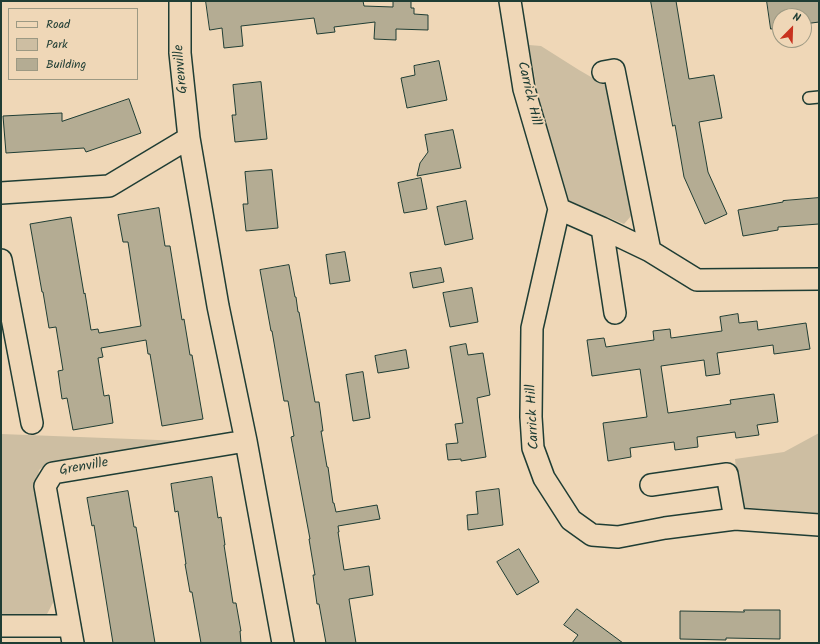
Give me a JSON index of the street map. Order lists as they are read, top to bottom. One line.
{"streets":{"street":["Grenville","Carrick Hill"]},"legend":["Road","Park","Building"],"north":"top right"}
